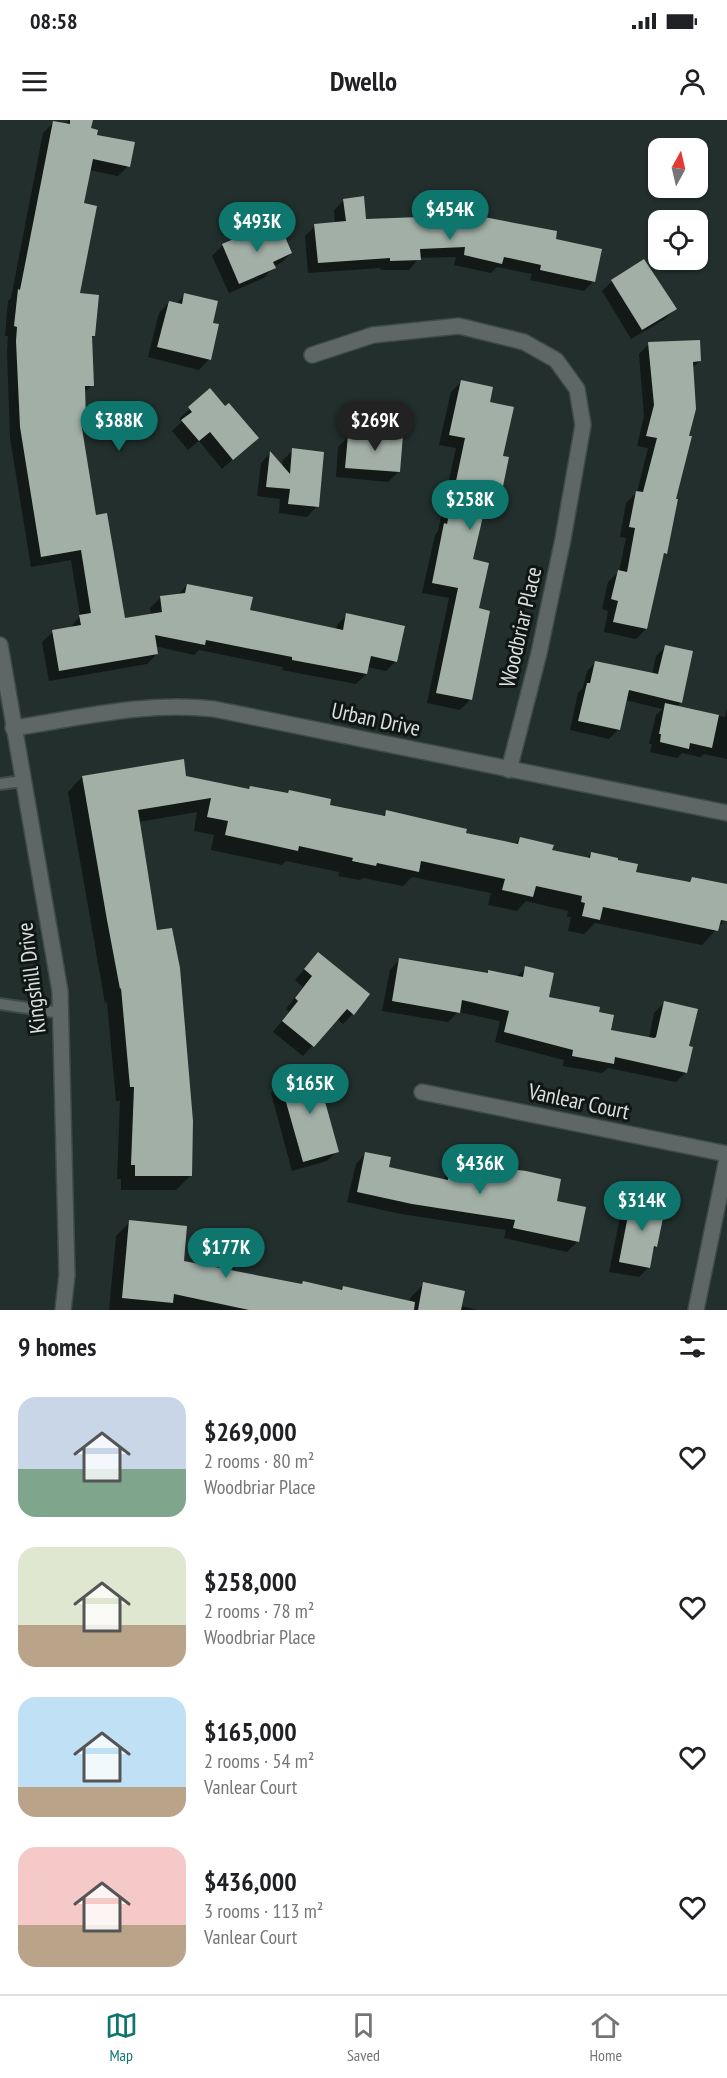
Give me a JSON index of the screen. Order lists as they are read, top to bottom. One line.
{"streets":{"street":["Woodbriar Place","Urban Drive","Kingshill Drive","Vanlear Court"]},"crossings":[["Woodbriar Place","Urban Drive"],["Urban Drive","Kingshill Drive"]],"north":"top","page":{"status":"08:58","header":"Dwello","price":["$454K","$493K","$388K","$269K","$258K","$165K","$436K","$314K","$177K"],"heading":"9 homes","list":[{"name":"$269,000","note":"2 rooms · 80 m² · Woodbriar Place"},{"name":"$258,000","note":"2 rooms · 78 m² · Woodbriar Place"},{"name":"$165,000","note":"2 rooms · 54 m² · Vanlear Court"},{"name":"$436,000","note":"3 rooms · 113 m² · Vanlear Court"}],"tabs":["Map","Saved","Home"]}}
